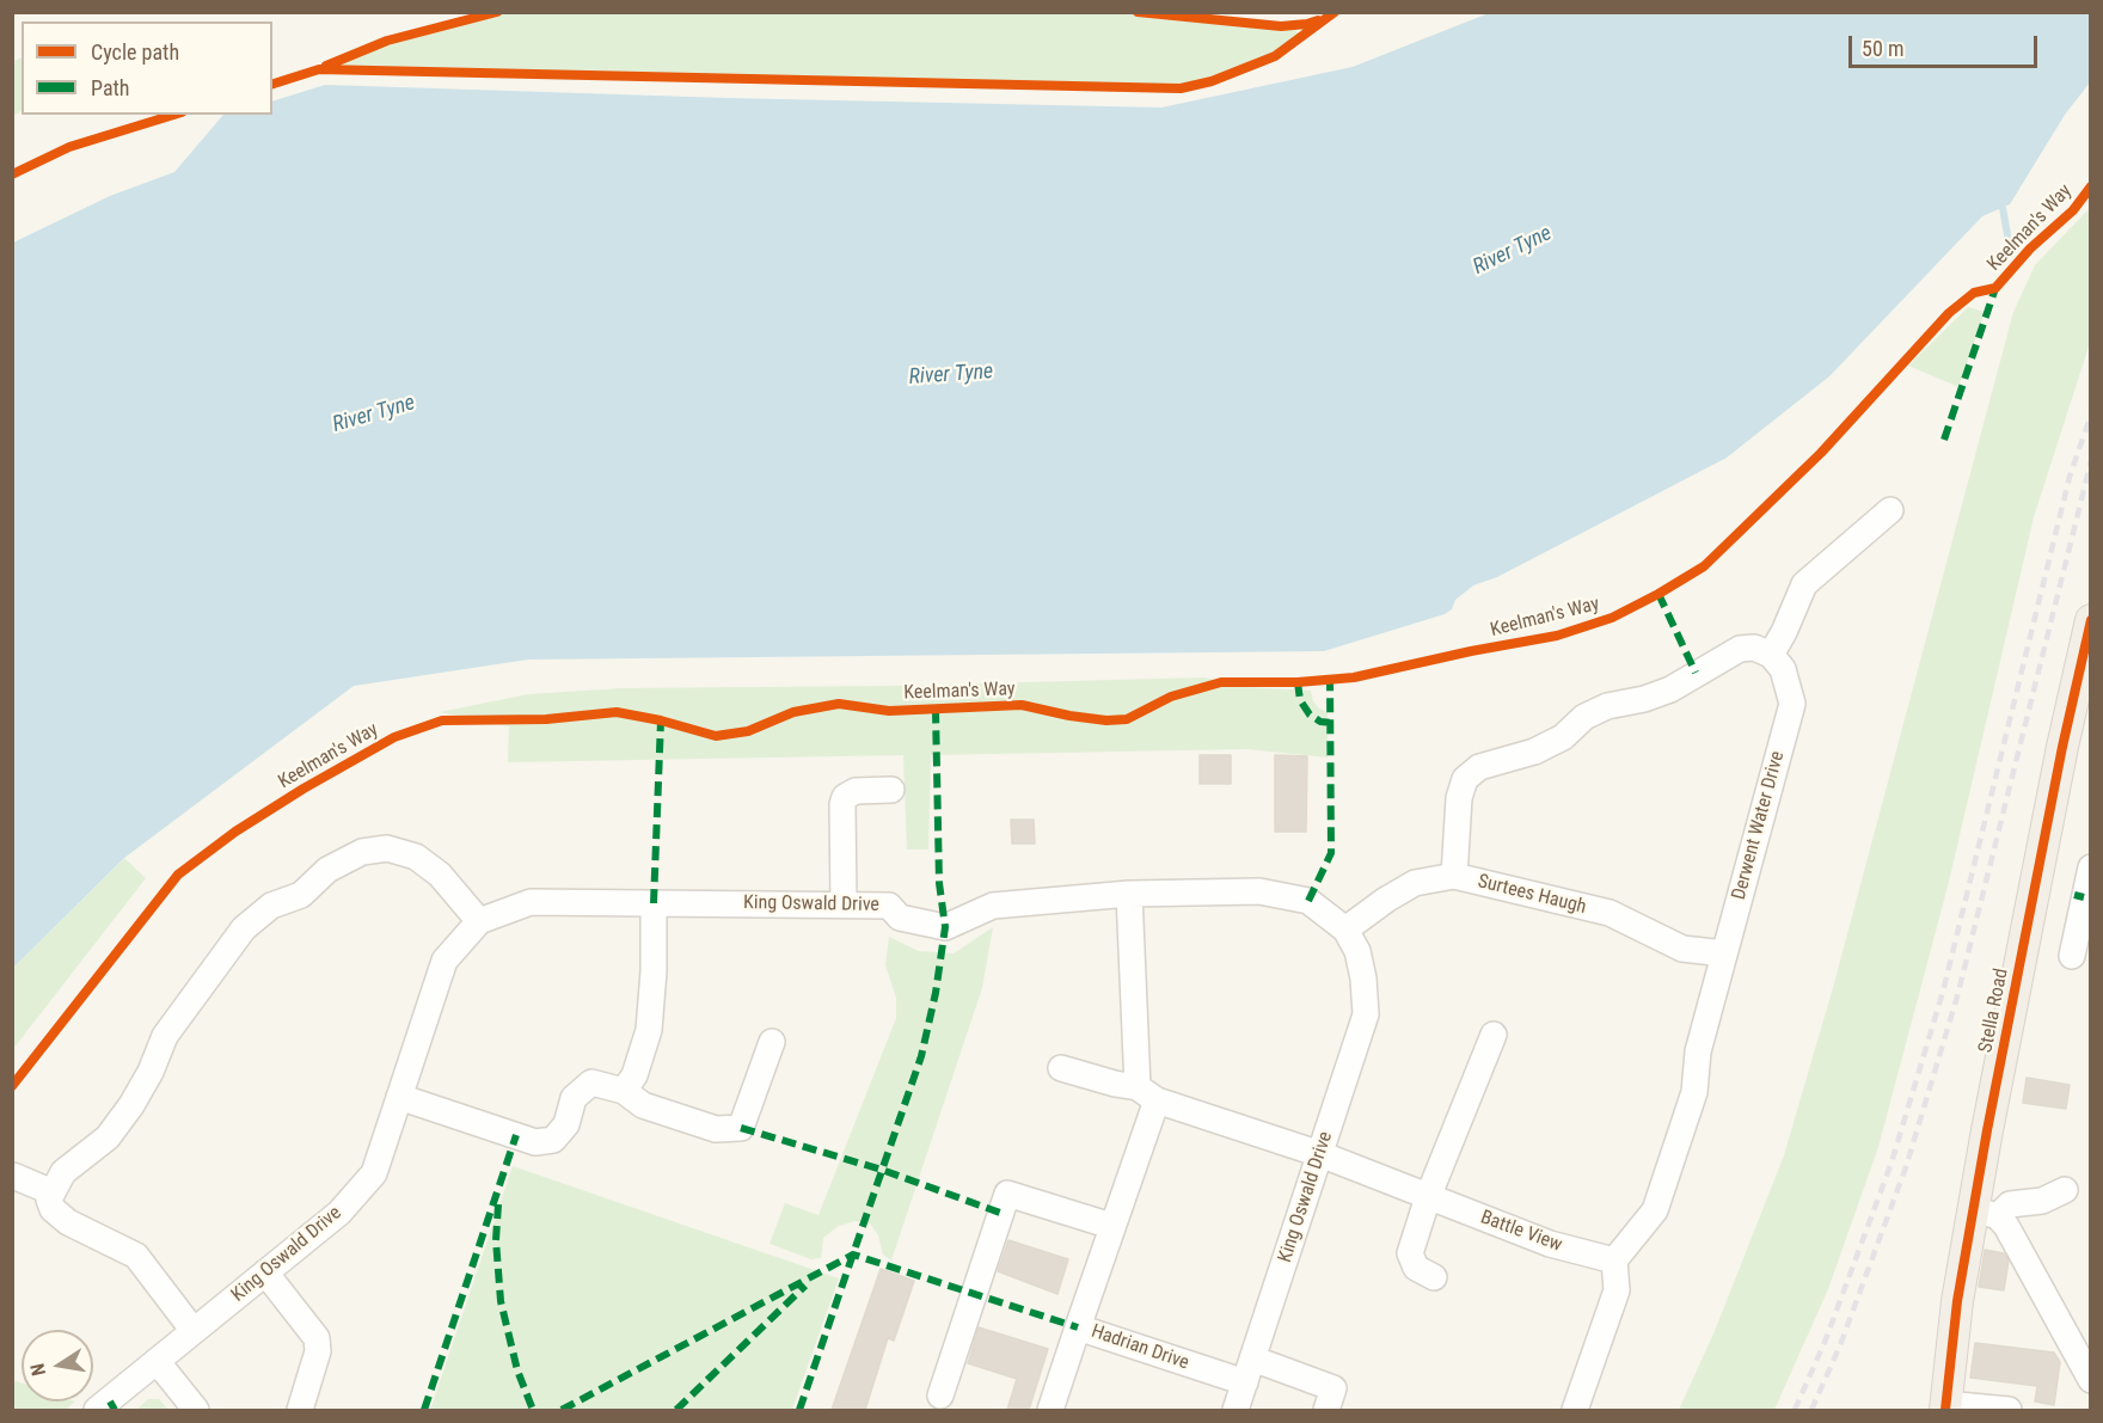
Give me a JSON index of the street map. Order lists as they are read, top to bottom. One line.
{"streets":{"main road":["Stella Road"],"street":["Derwent Water Drive","Surtees Haugh","King Oswald Drive","Battle View","Hadrian Drive"],"cycle path":["Keelman's Way"]},"crossings":[["Derwent Water Drive","Surtees Haugh"],["Derwent Water Drive","Battle View"],["Surtees Haugh","King Oswald Drive"],["King Oswald Drive","Battle View"],["King Oswald Drive","Hadrian Drive"]],"water":["River Tyne"],"legend":["Cycle path","Path"],"scale_bar":"50 m","north":"left"}
